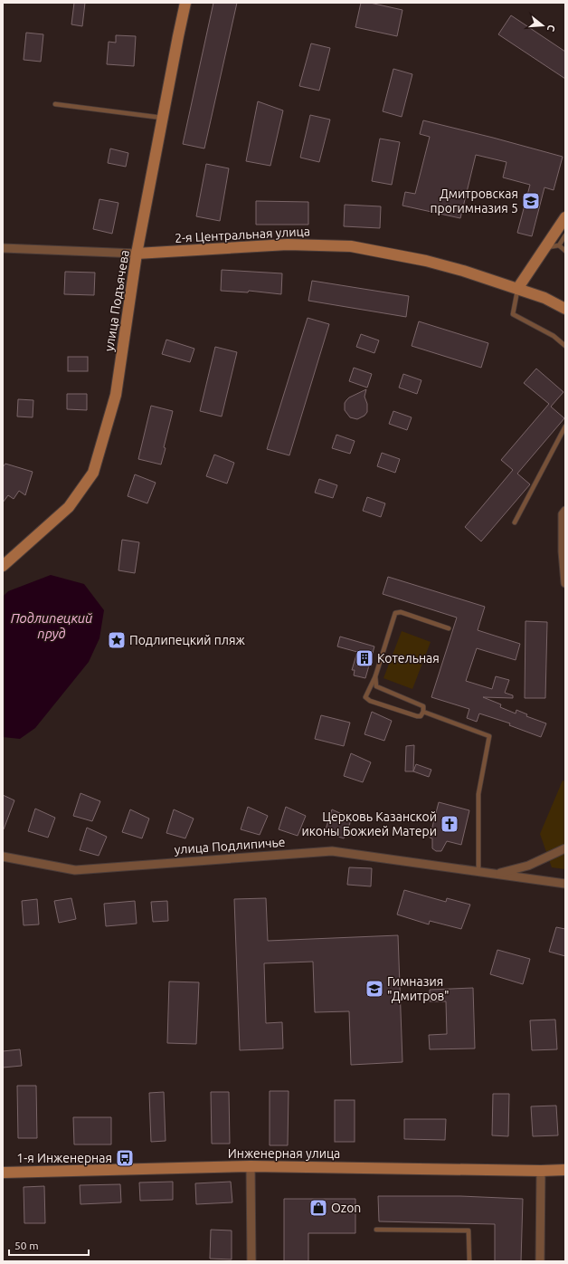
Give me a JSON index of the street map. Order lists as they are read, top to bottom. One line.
{"streets":{"street":["2-я Центральная улица","улица Подъячева","улица Подлипичье","Инженерная улица"]},"crossings":[["2-я Центральная улица","улица Подъячева"]],"water":["Подлипецкий пруд"],"places":{"school or university":["Дмитровская прогимназия 5","Гимназия \"Дмитров\""],"place":["Подлипецкий пляж"],"building":["Котельная"],"church":["Церковь Казанской иконы Божией Матери"],"bus stop":["1-я Инженерная"],"shop":["Ozon"]},"scale_bar":"50 m","north":"right"}
